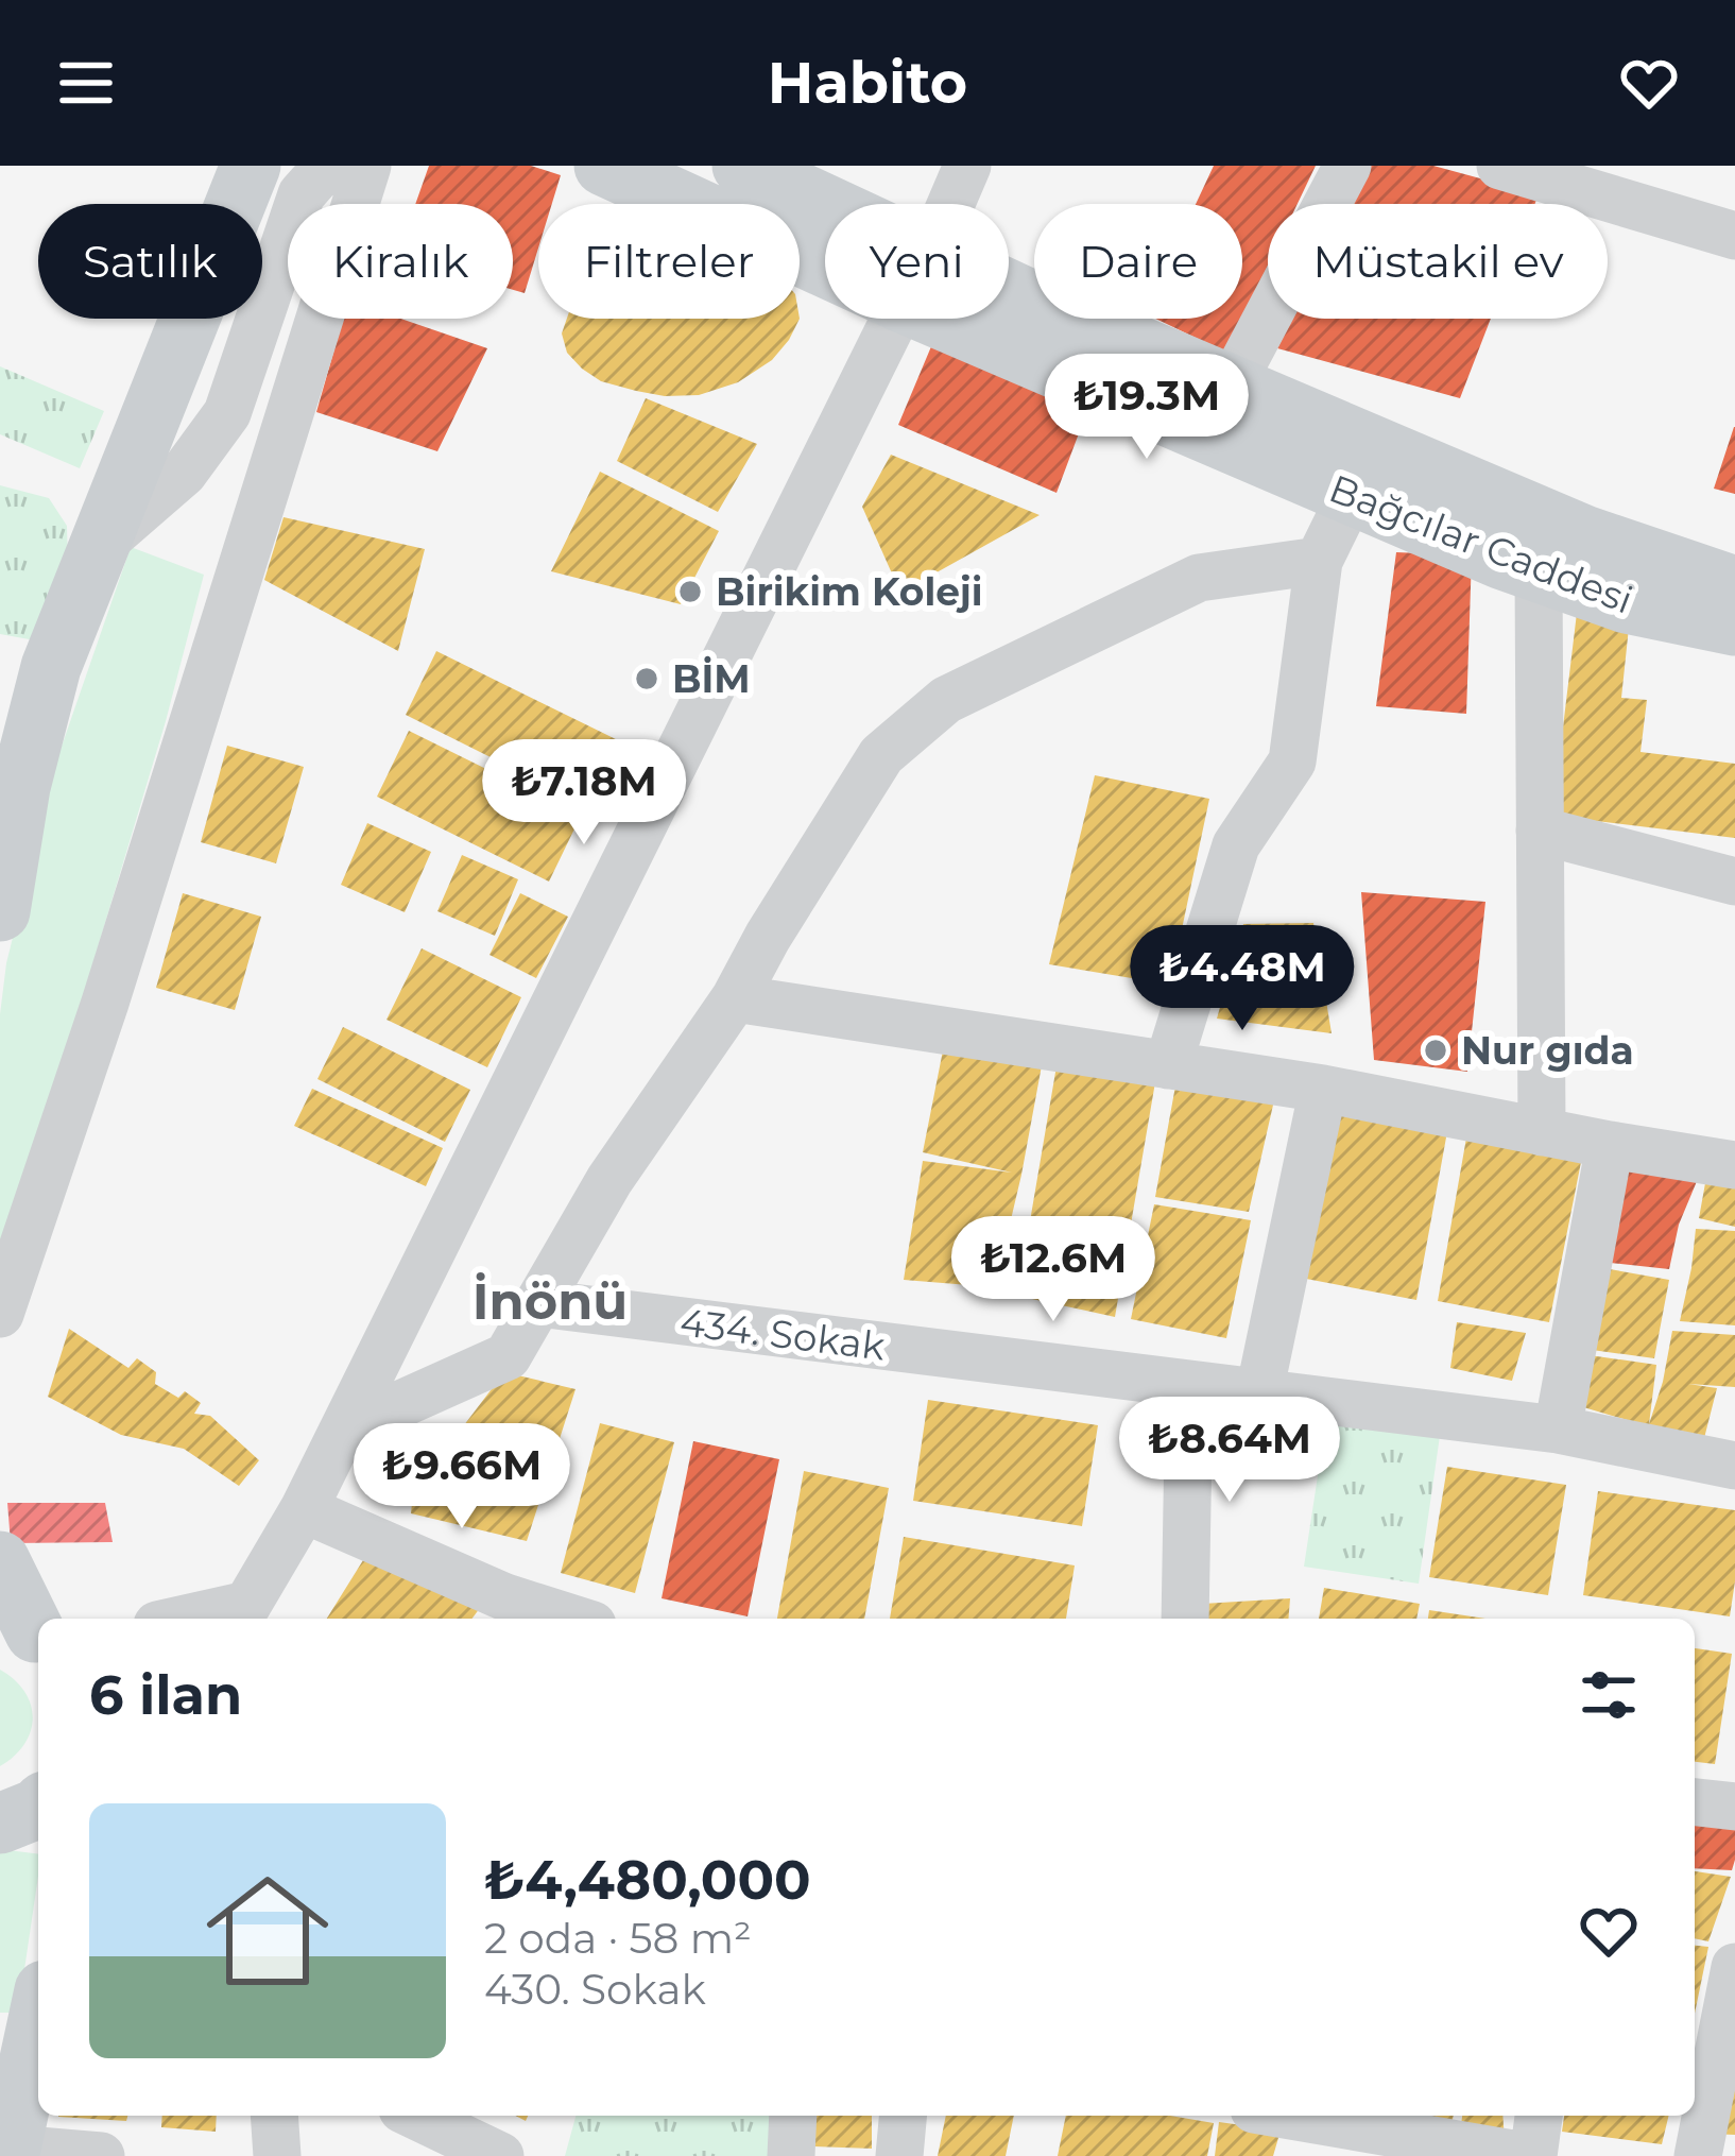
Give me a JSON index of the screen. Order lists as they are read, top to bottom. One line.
{"streets":{"main road":["Bağcılar Caddesi"],"street":["434. Sokak"]},"districts":["İnönü"],"places":["Birikim Koleji","BİM","Nur gıda"],"page":{"header":"Habito","chip":["Satılık","Kiralık","Filtreler","Yeni","Daire","Müstakil ev"],"price":["₺19.3M","₺7.18M","₺4.48M","₺12.6M","₺8.64M","₺9.66M"],"heading":"6 ilan","list":[{"name":"₺4,480,000","note":"2 oda · 58 m² · 430. Sokak"}]}}
